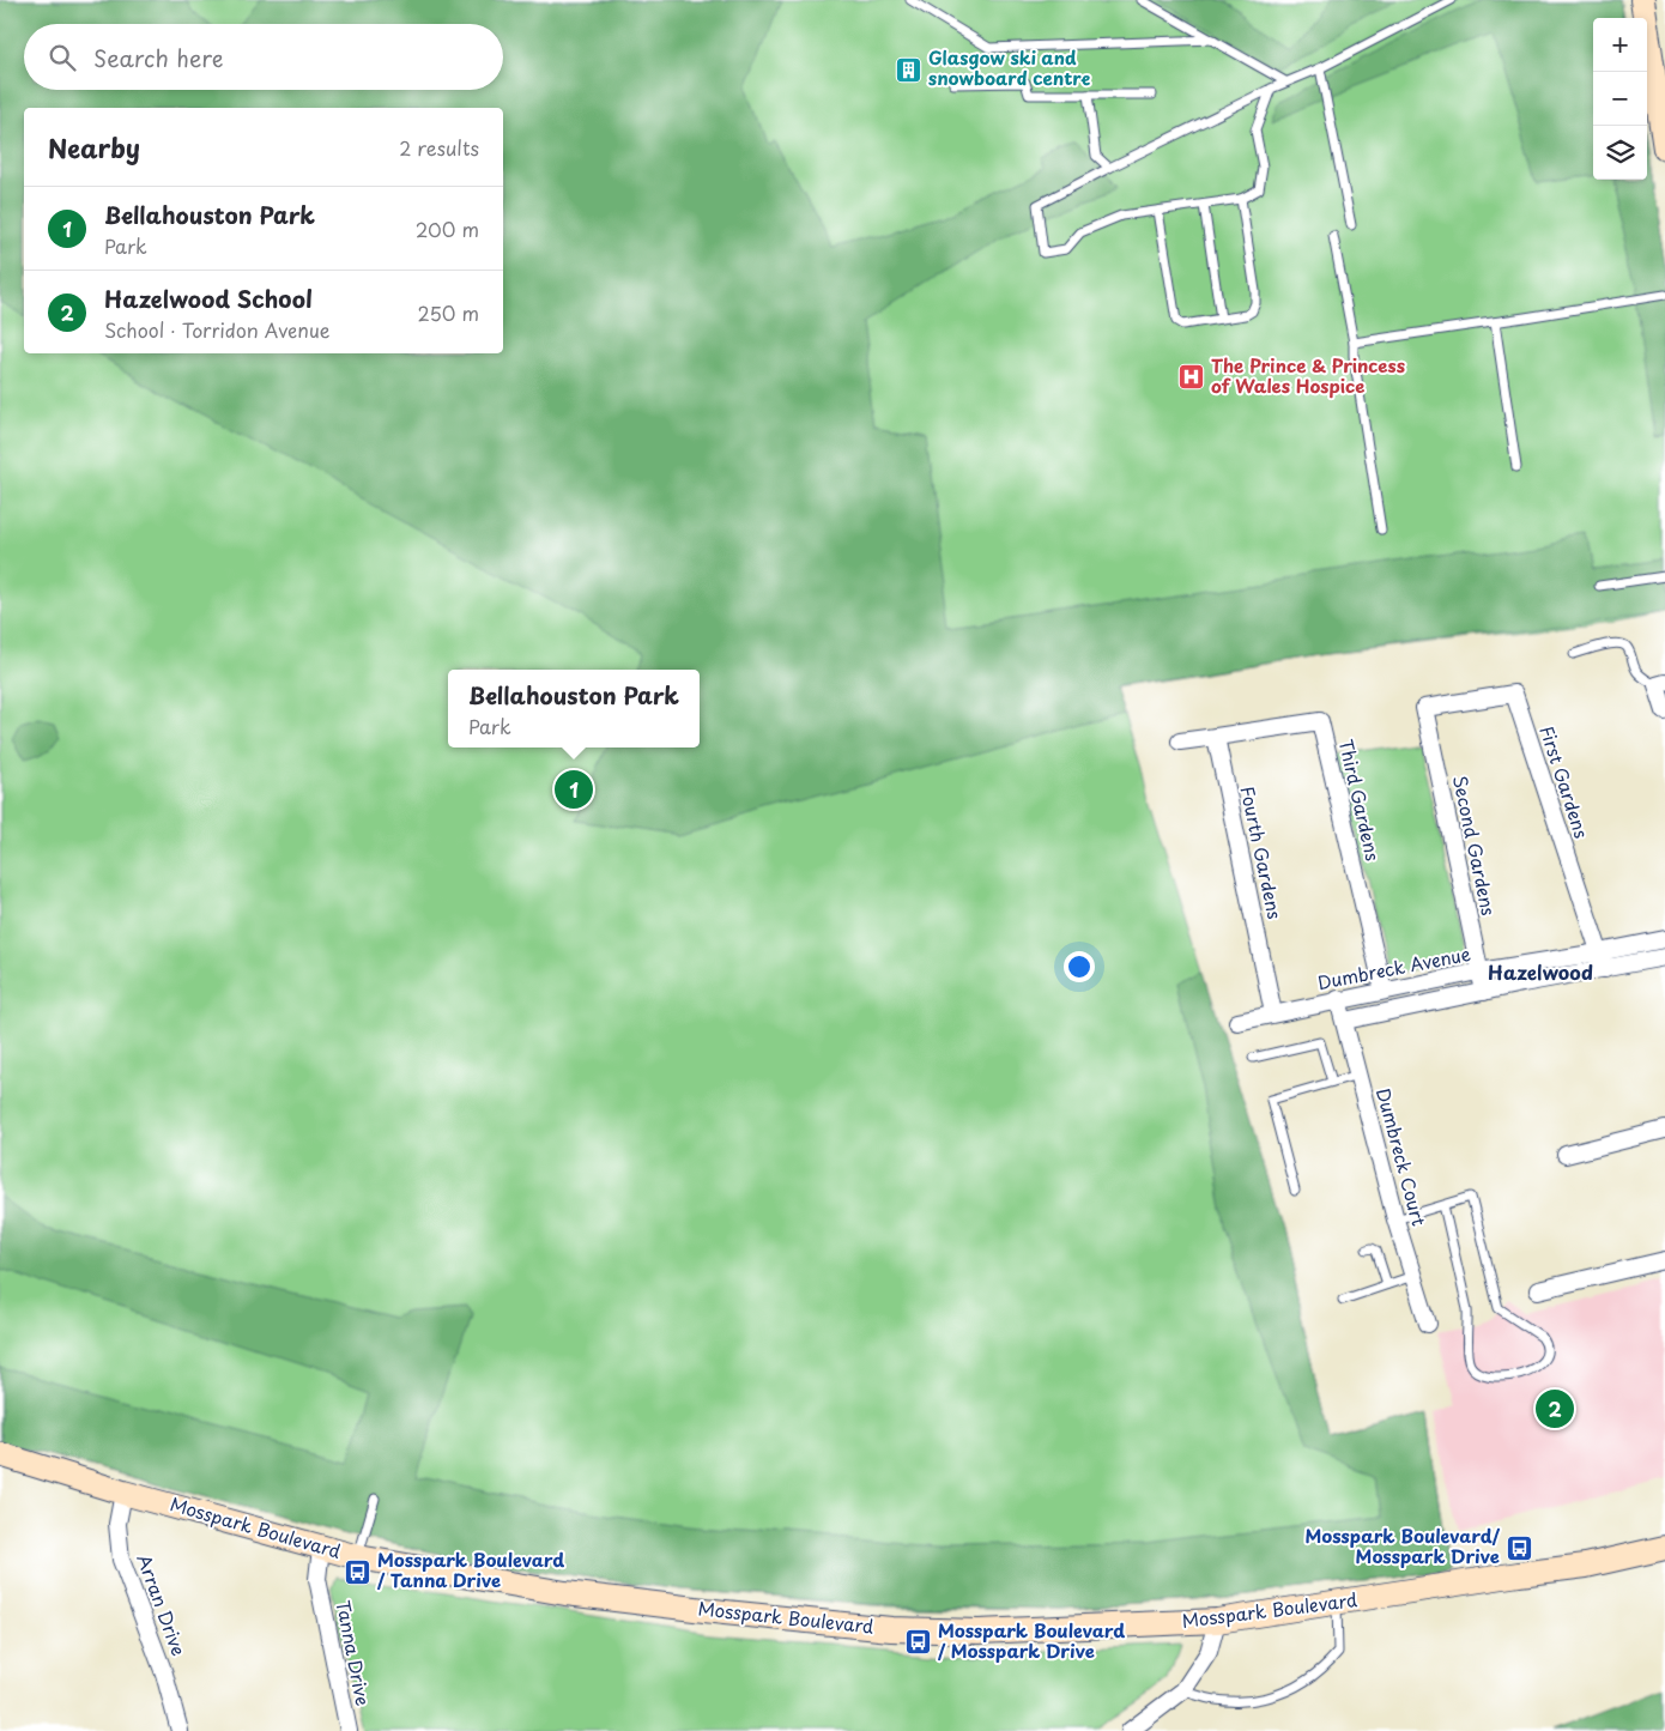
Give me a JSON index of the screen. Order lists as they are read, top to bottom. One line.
{"streets":{"street":["First Gardens","Third Gardens","Second Gardens","Fourth Gardens","Dumbreck Avenue","Dumbreck Court","Mosspark Boulevard","Arran Drive","Tanna Drive"]},"crossings":[["First Gardens","Second Gardens"],["First Gardens","Dumbreck Avenue"],["Third Gardens","Fourth Gardens"],["Third Gardens","Dumbreck Avenue"],["Second Gardens","Dumbreck Avenue"],["Fourth Gardens","Dumbreck Avenue"],["Dumbreck Avenue","Dumbreck Court"],["Mosspark Boulevard","Arran Drive"],["Mosspark Boulevard","Tanna Drive"]],"districts":["Hazelwood"],"places":{"building":["Glasgow ski and snowboard centre"],"hospital":["The Prince & Princess of Wales Hospice"],"bus stop":["Mosspark Boulevard/ Mosspark Drive","Mosspark Boulevard / Tanna Drive","Mosspark Boulevard / Mosspark Drive"]},"page":{"map_buttons":["+","−"],"search":"Search here","heading":["Nearby","2 results"],"list":[{"mark":"1","name":"Bellahouston Park","note":"Park","value":"200 m"},{"mark":"2","name":"Hazelwood School","note":"School · Torridon Avenue","value":"250 m"}],"popup":["Bellahouston Park","Park"],"pins":["1","2"]}}
